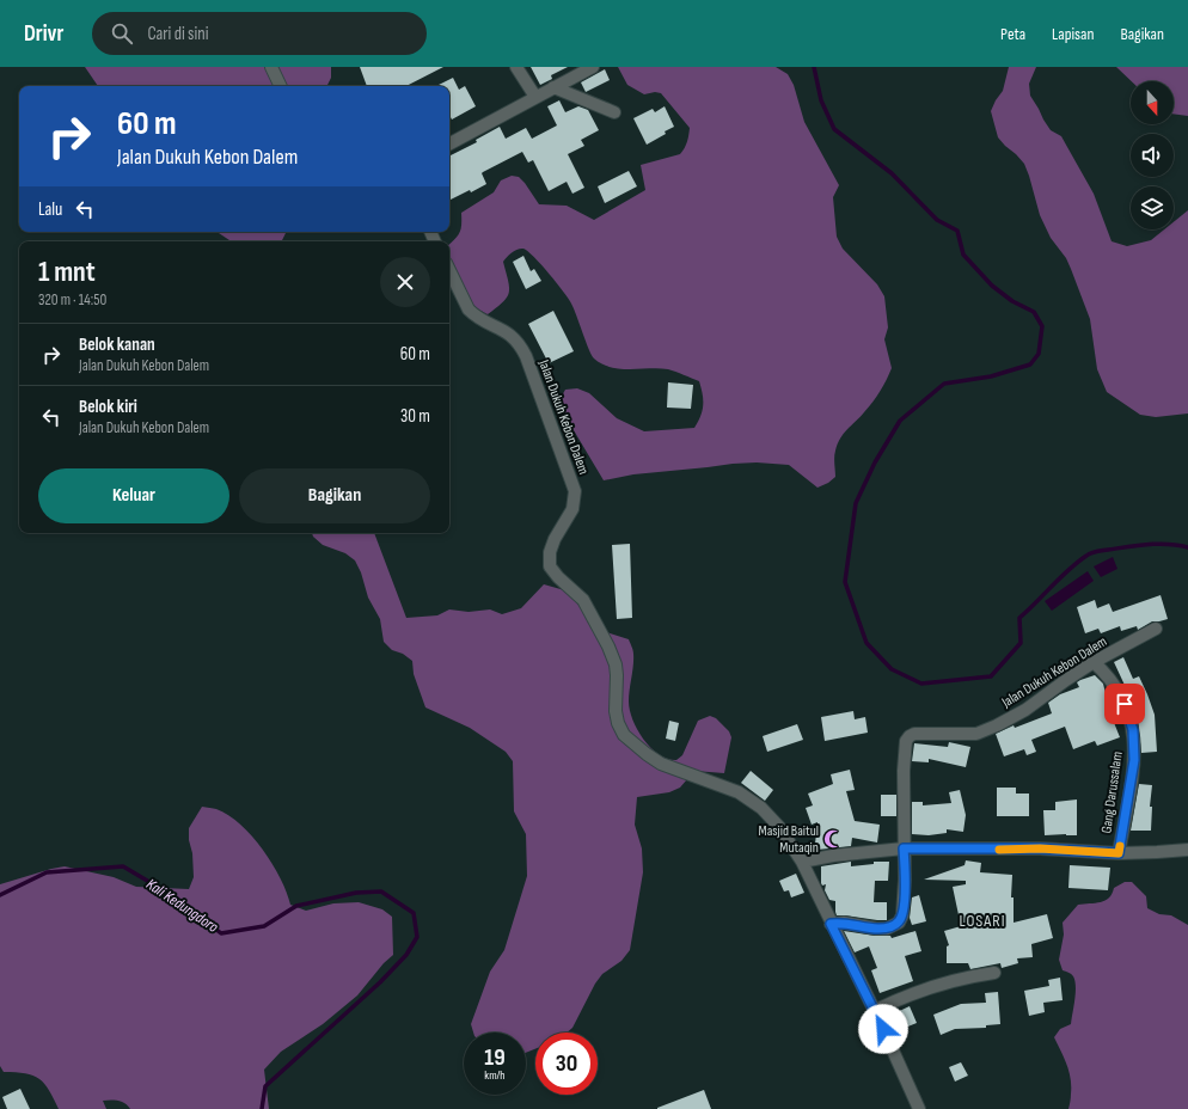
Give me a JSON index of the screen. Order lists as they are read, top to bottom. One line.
{"streets":{"street":["Jalan Dukuh Kebon Dalem","Gang Darussalam"]},"crossings":[["Jalan Dukuh Kebon Dalem","Gang Darussalam"]],"districts":["LOSARI"],"water":["Kali Kedungdoro"],"places":{"mosque":["Masjid Baitul Mutaqin"]},"north":"bottom","page":{"header":"Drivr","search":"Cari di sini","nav":["Peta","Lapisan","Bagikan"],"turn":["60 m","Jalan Dukuh Kebon Dalem"],"then":"Lalu","heading":["1 mnt","320 m · 14:50"],"list":[{"name":"Belok kanan","note":"Jalan Dukuh Kebon Dalem","value":"60 m"},{"name":"Belok kiri","note":"Jalan Dukuh Kebon Dalem","value":"30 m"}],"buttons":["Keluar","Bagikan"],"speed":"19 km/h","limit":"30"}}
